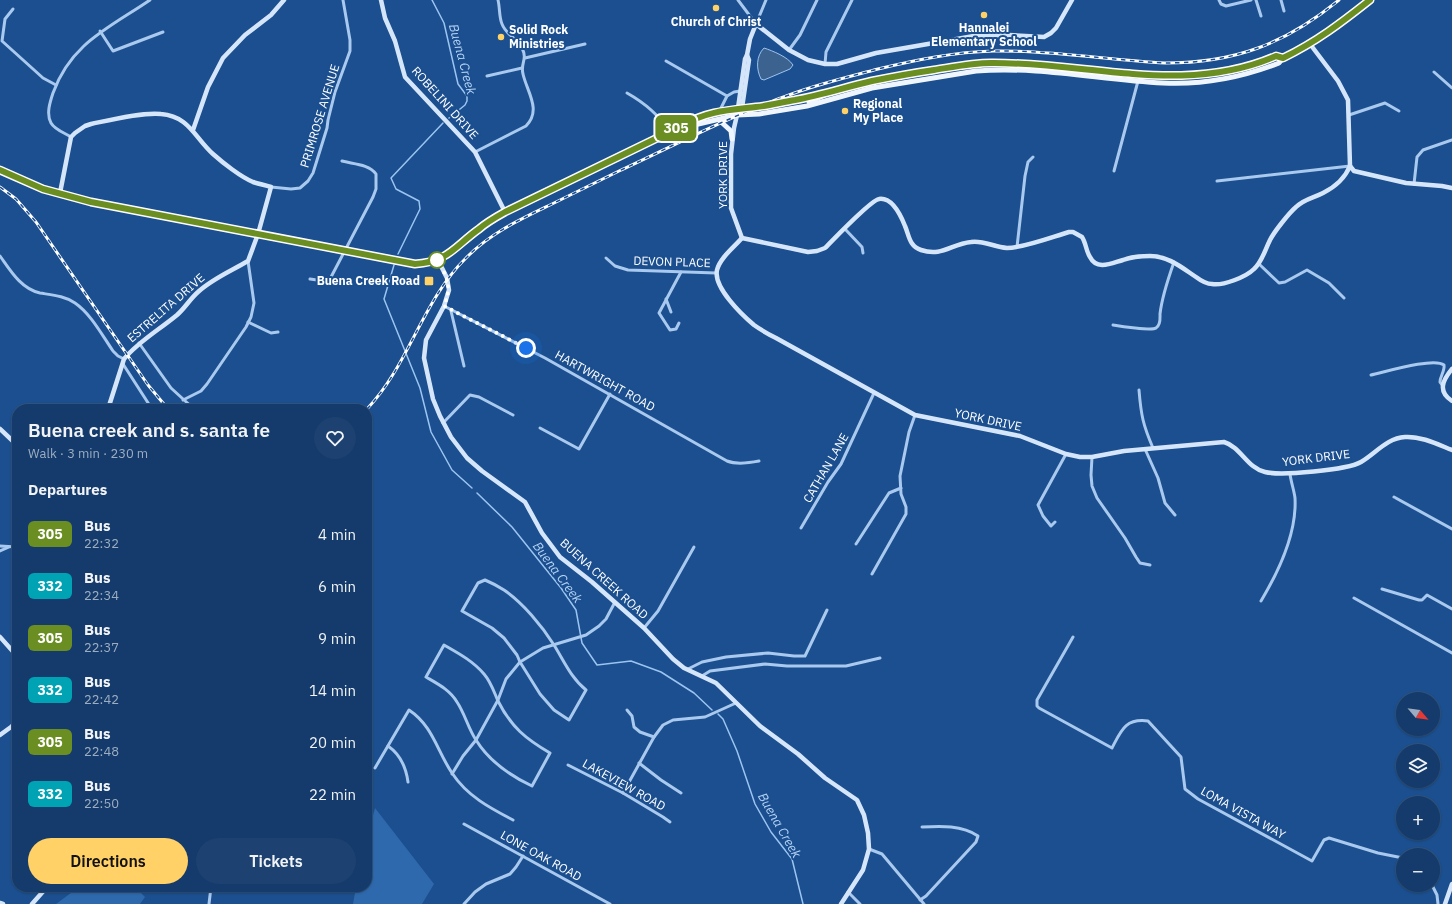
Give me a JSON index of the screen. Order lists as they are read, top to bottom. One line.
{"streets":{"street":["ROBELINI DRIVE","PRIMROSE AVENUE","YORK DRIVE","DEVON PLACE","ESTRELITA DRIVE","HARTWRIGHT ROAD","CATHAN LANE","BUENA CREEK ROAD","LAKEVIEW ROAD","LOMA VISTA WAY","LONE OAK ROAD"]},"crossings":[["YORK DRIVE","DEVON PLACE"],["YORK DRIVE","CATHAN LANE"],["HARTWRIGHT ROAD","BUENA CREEK ROAD"]],"water":["Buena Creek"],"places":{"other":["Church of Christ","Hannalei Elementary School","Solid Rock Ministries","Regional My Place"],"transit":["Buena Creek Road"]},"lines":["bus line 305"],"north":"bottom right","page":{"on_map":"305","heading":[["Buena creek and s. santa fe","Walk · 3 min · 230 m"],"Departures"],"list":[{"mark":"305","name":"Bus","note":"22:32","value":"4 min"},{"mark":"332","name":"Bus","note":"22:34","value":"6 min"},{"mark":"305","name":"Bus","note":"22:37","value":"9 min"},{"mark":"332","name":"Bus","note":"22:42","value":"14 min"},{"mark":"305","name":"Bus","note":"22:48","value":"20 min"},{"mark":"332","name":"Bus","note":"22:50","value":"22 min"}],"map_buttons":["+","−"],"buttons":["Directions","Tickets"]}}
